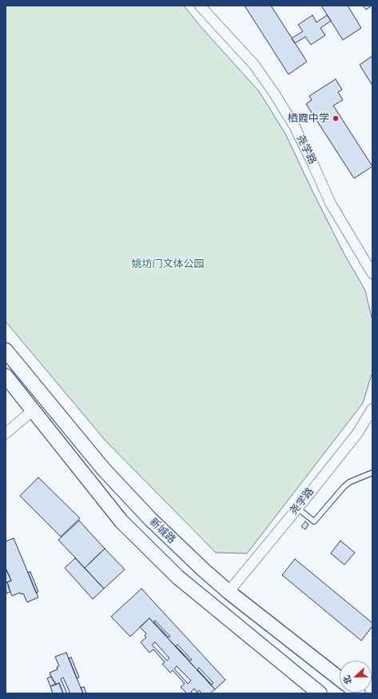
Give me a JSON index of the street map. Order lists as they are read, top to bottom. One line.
{"streets":{"main road":["新城路"],"street":["尧学路"]},"crossings":[["尧学路","新城路"]],"parks":["姚坊门文体公园"],"places":["栖霞中学"],"north":"left"}
